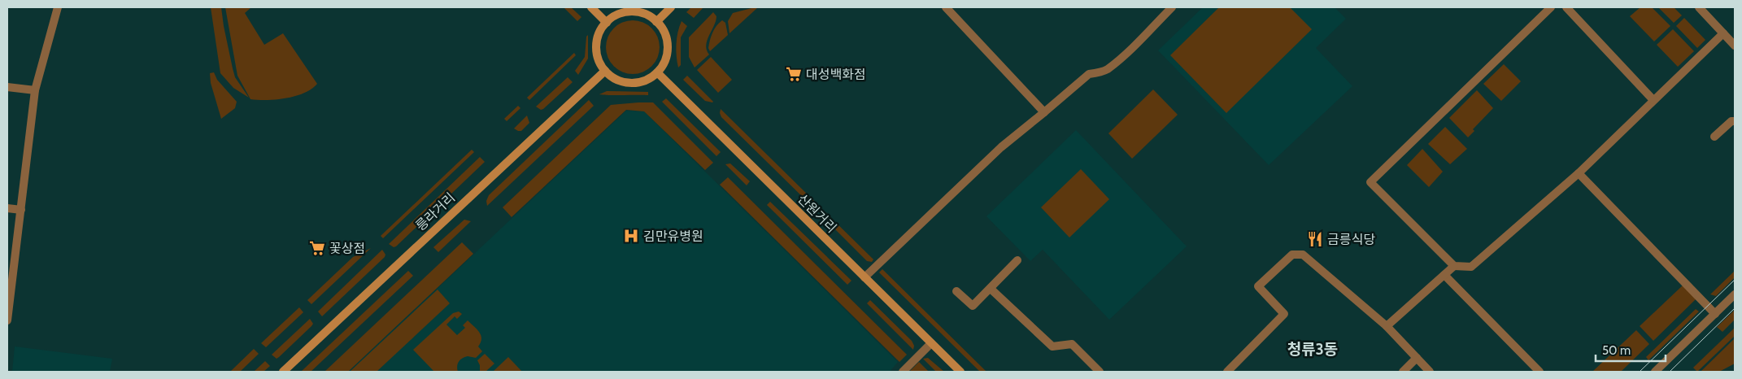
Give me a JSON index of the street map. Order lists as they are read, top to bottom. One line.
{"streets":{"main road":["릉라거리","산원거리"]},"crossings":[["릉라거리","산원거리"]],"districts":["청류3동"],"places":{"supermarket":["대성백화점","꽃상점"],"hospital":["김만유병원"],"restaurant":["금릉식당"]},"scale_bar":"50 m"}
